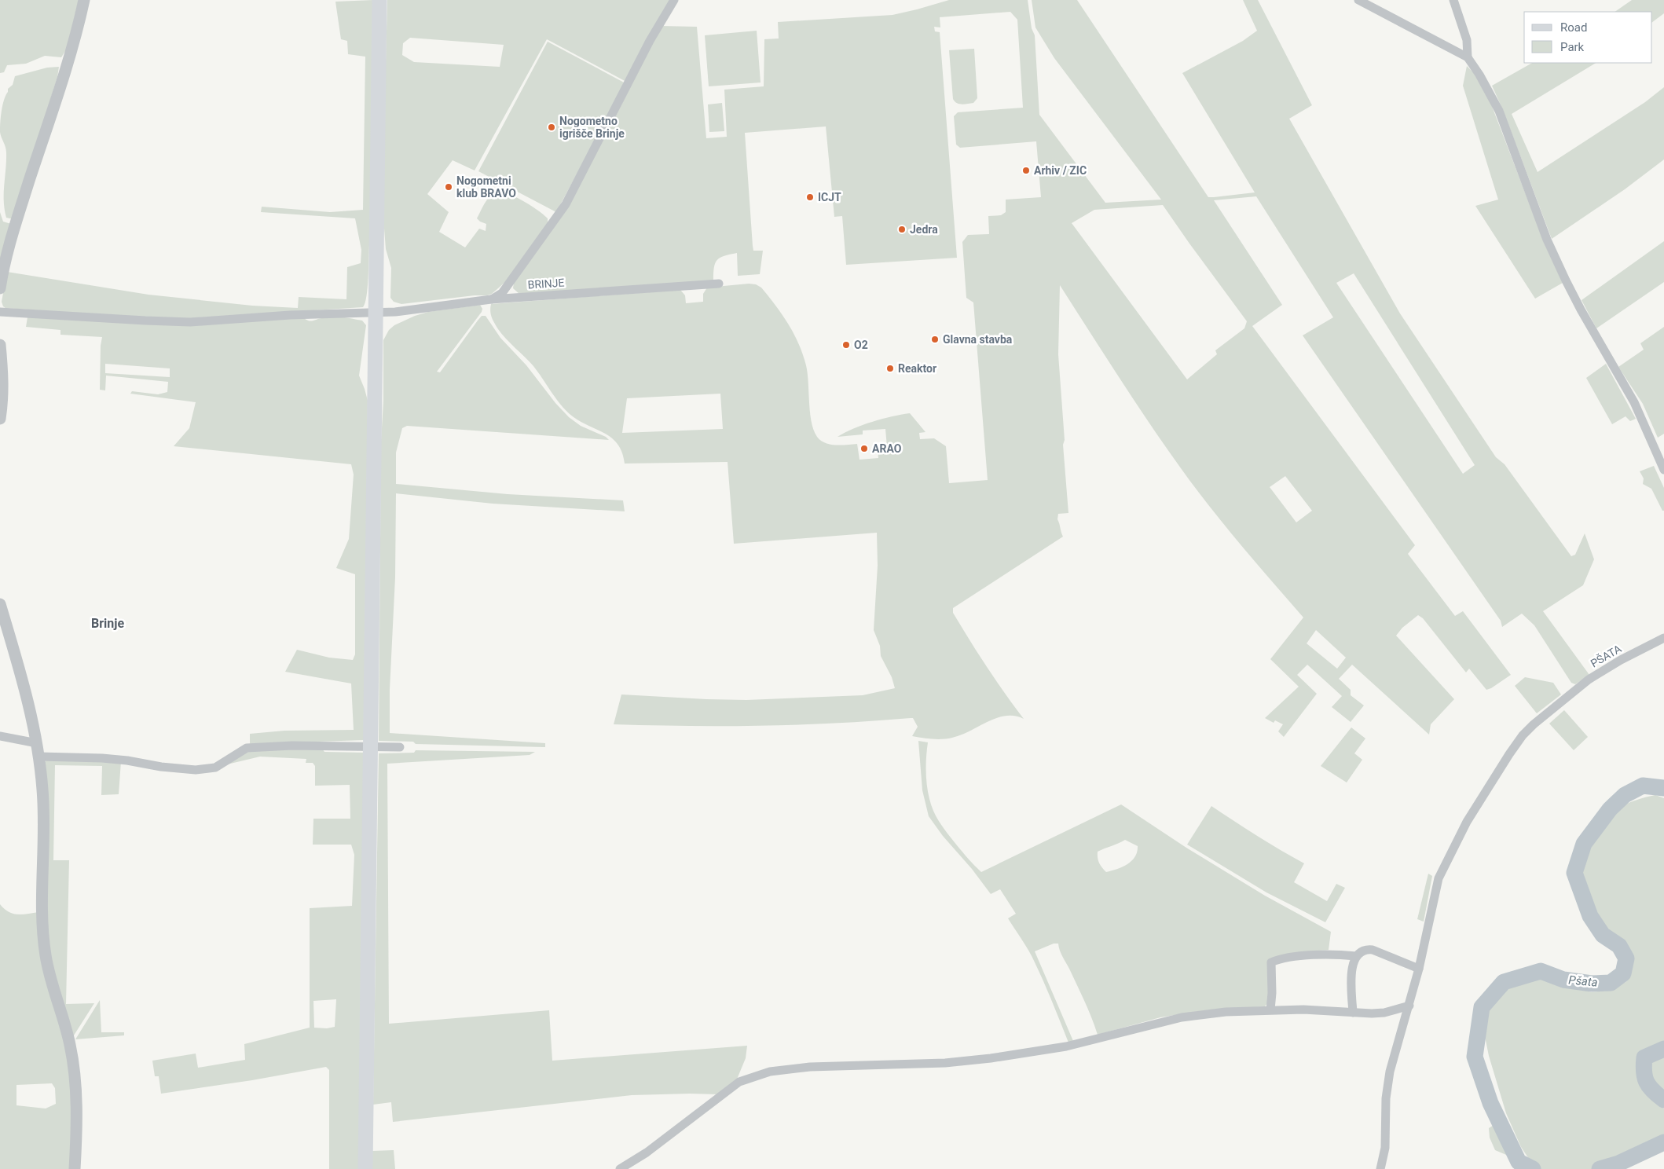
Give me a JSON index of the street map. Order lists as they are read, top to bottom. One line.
{"streets":{"street":["BRINJE","PŠATA"]},"districts":["Brinje"],"water":["Pšata"],"places":["Nogometno igrišče Brinje","Arhiv / ZIC","Nogometni klub BRAVO","ICJT","Jedra","Glavna stavba","O2","Reaktor","ARAO"],"legend":["Road","Park"]}
